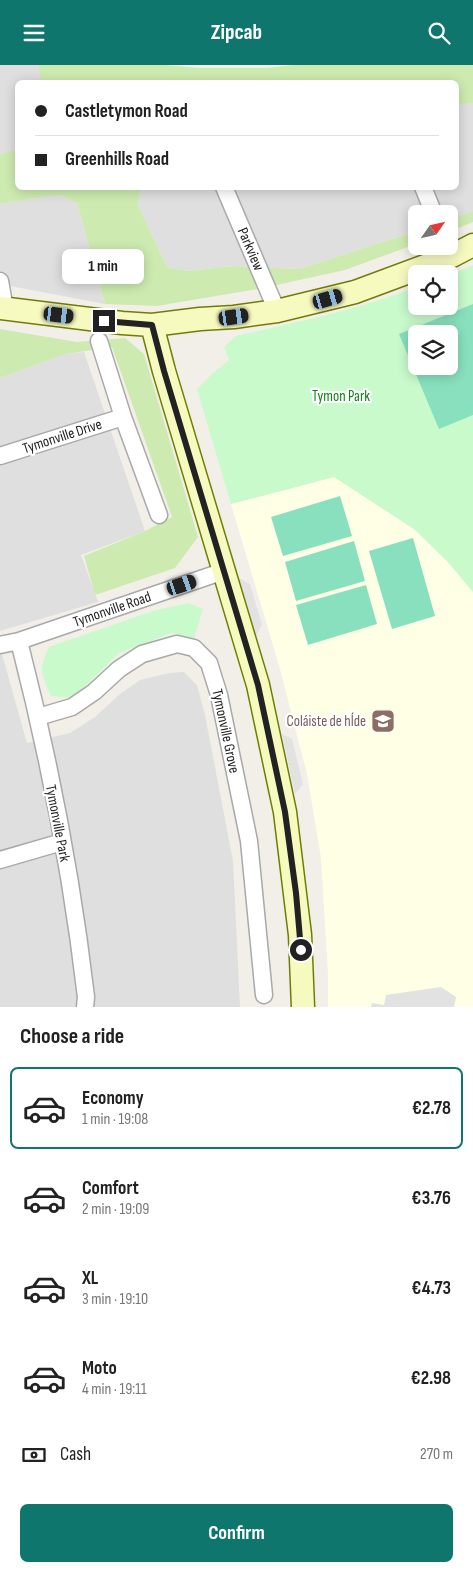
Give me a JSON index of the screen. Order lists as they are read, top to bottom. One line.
{"streets":{"street":["Parkview","Tymonville Drive","Tymonville Road","Tymonville Grove","Tymonville Park"]},"crossings":[["Tymonville Road","Tymonville Park"],["Tymonville Grove","Tymonville Park"]],"parks":["Tymon Park"],"places":{"school or university":["Coláiste de hÍde"]},"north":"top right","page":{"header":"Zipcab","banner":["Castletymon Road","Greenhills Road"],"bubble":"1 min","heading":"Choose a ride","list":[{"name":"Economy","note":"1 min · 19:08","value":"€2.78"},{"name":"Comfort","note":"2 min · 19:09","value":"€3.76"},{"name":"XL","note":"3 min · 19:10","value":"€4.73"},{"name":"Moto","note":"4 min · 19:11","value":"€2.98"}],"pay":["Cash","270 m"],"buttons":"Confirm"}}
